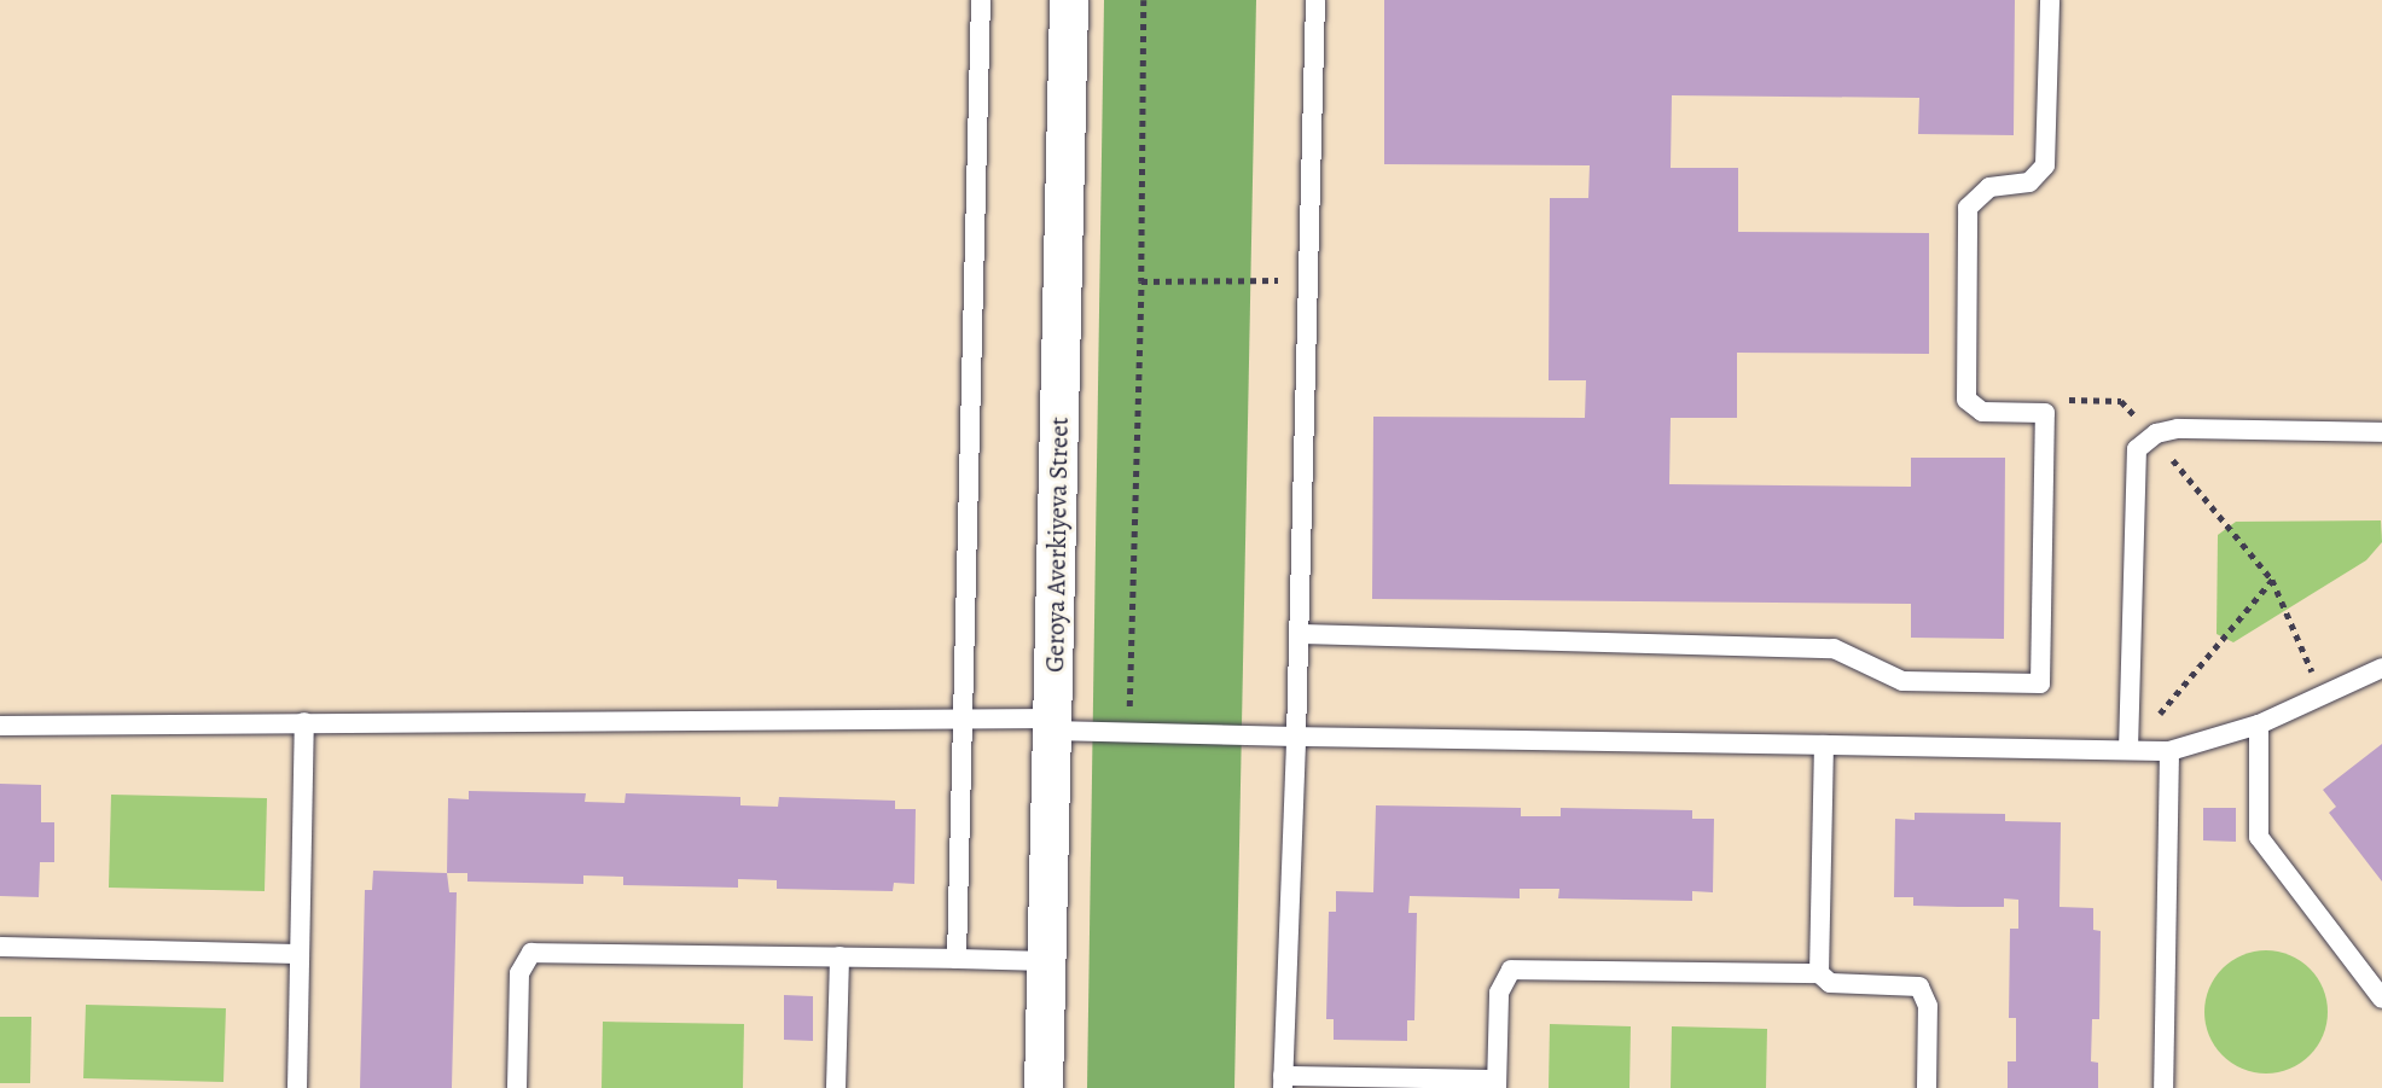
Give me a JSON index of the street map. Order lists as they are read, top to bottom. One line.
{"streets":{"street":["Geroya Averkiyeva Street"]}}
